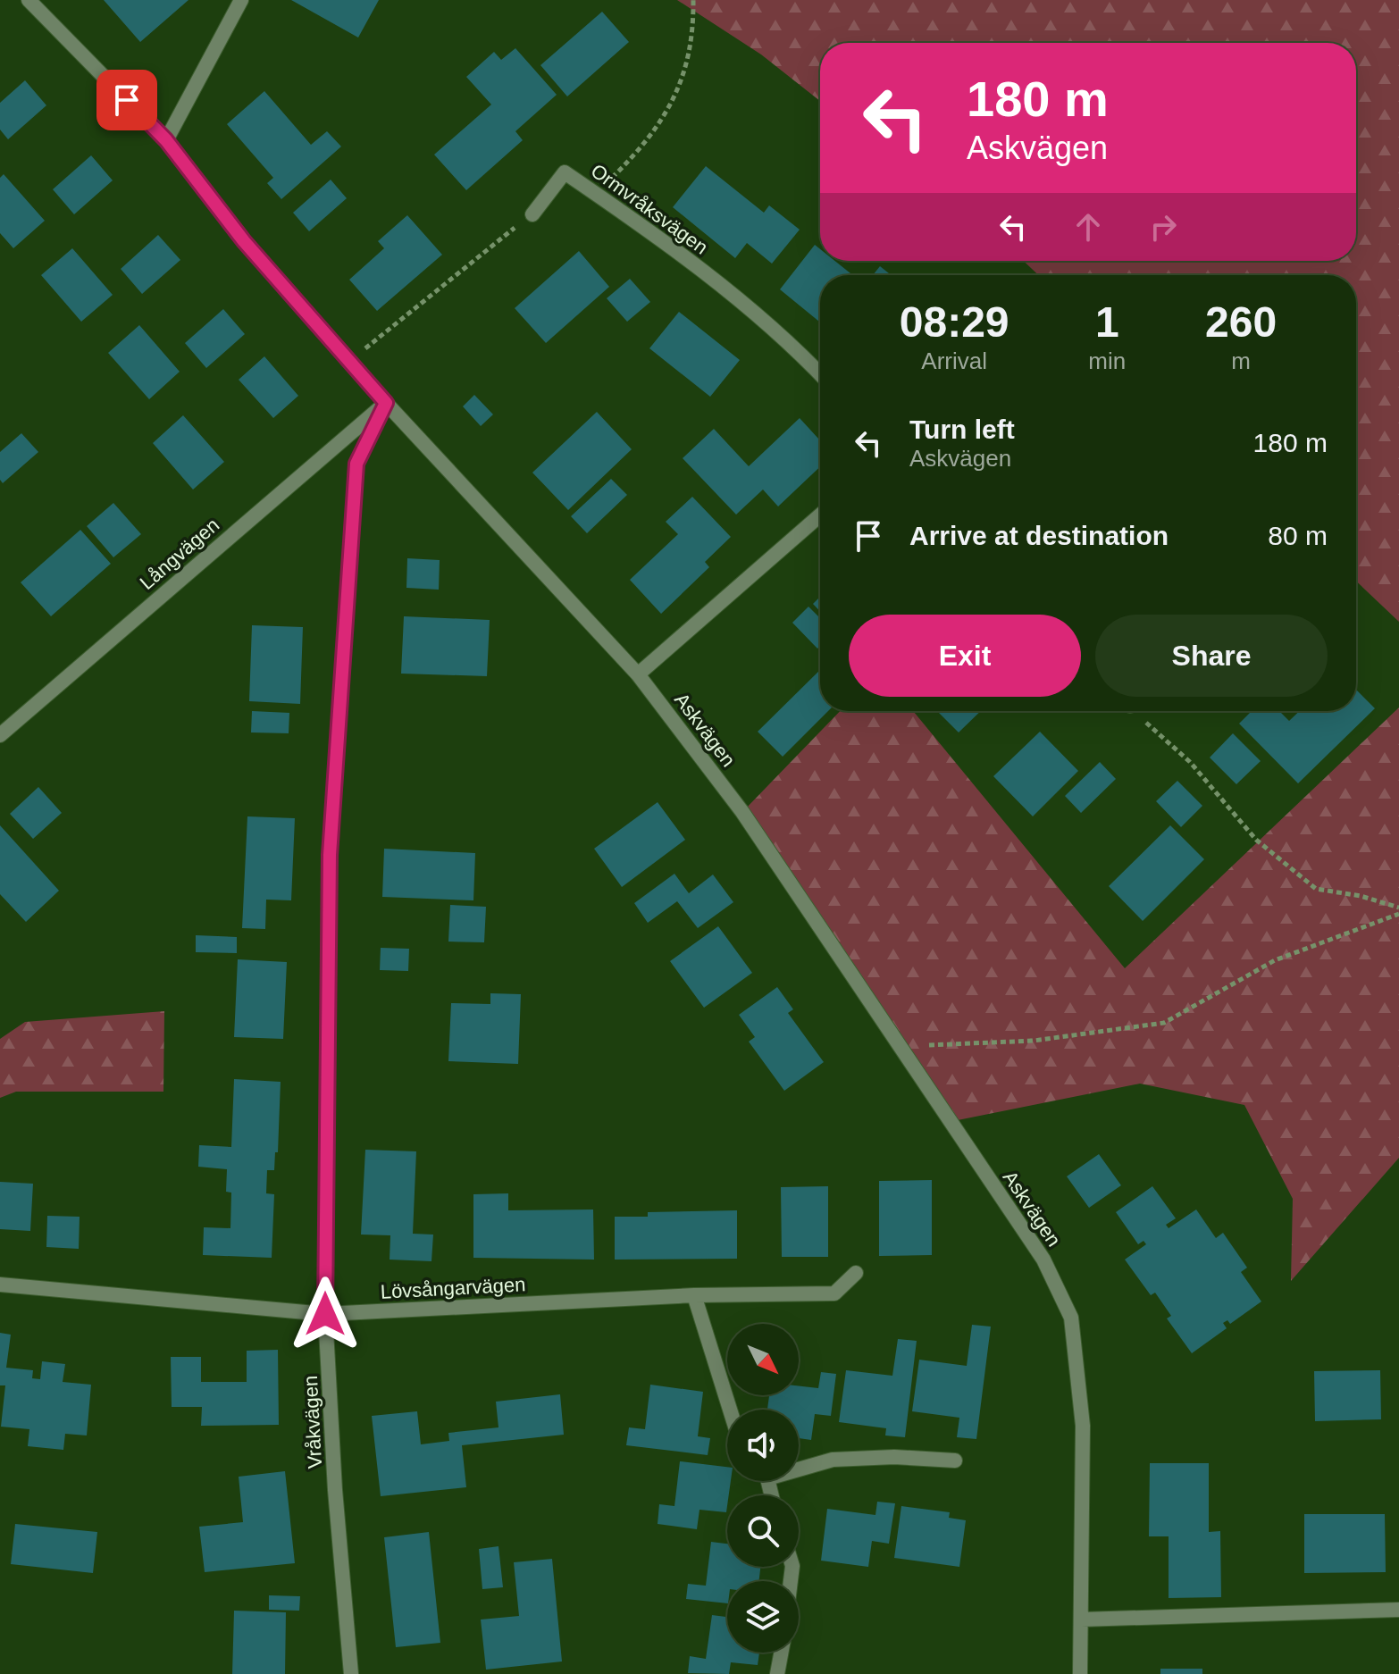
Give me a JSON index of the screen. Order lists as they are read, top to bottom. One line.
{"streets":{"street":["Ormvråksvägen","Långvägen","Askvägen","Lövsångarvägen","Vråkvägen"]},"crossings":[["Långvägen","Askvägen"],["Långvägen","Vråkvägen"],["Askvägen","Vråkvägen"],["Lövsångarvägen","Vråkvägen"]],"north":"bottom right","page":{"turn":["180 m","Askvägen"],"eta":["08:29","Arrival","1","min","260","m"],"list":[{"name":"Turn left","note":"Askvägen","value":"180 m"},{"name":"Arrive at destination","value":"80 m"}],"buttons":["Exit","Share"]}}
